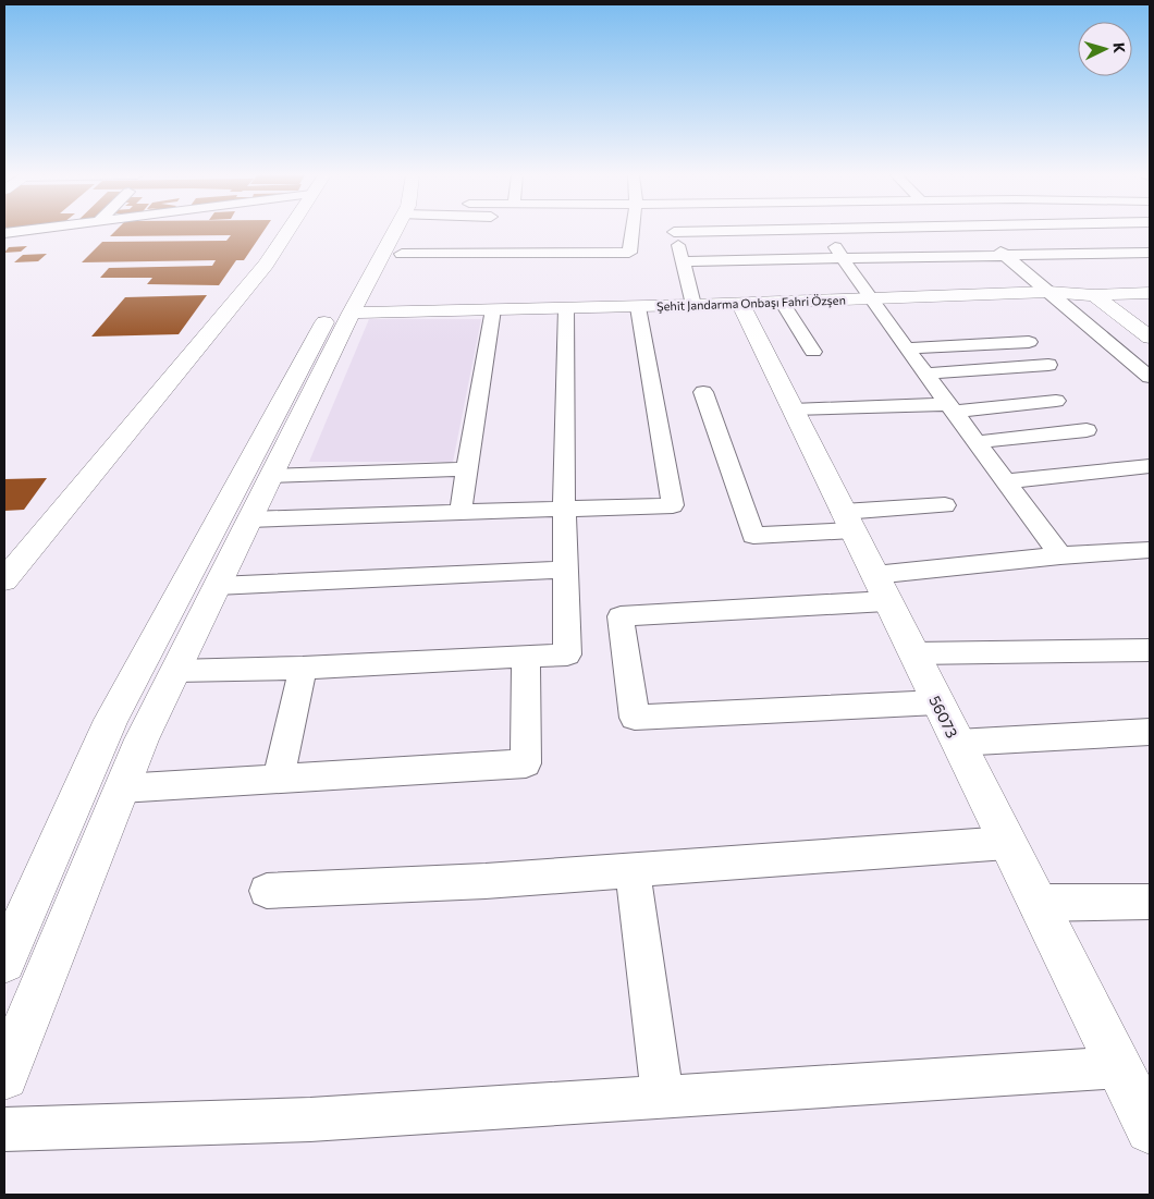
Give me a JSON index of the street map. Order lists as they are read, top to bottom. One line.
{"streets":{"main road":["Şehit Jandarma Onbaşı Fahri Özşen","56073"]},"crossings":[["Şehit Jandarma Onbaşı Fahri Özşen","56073"]],"north":"right"}
